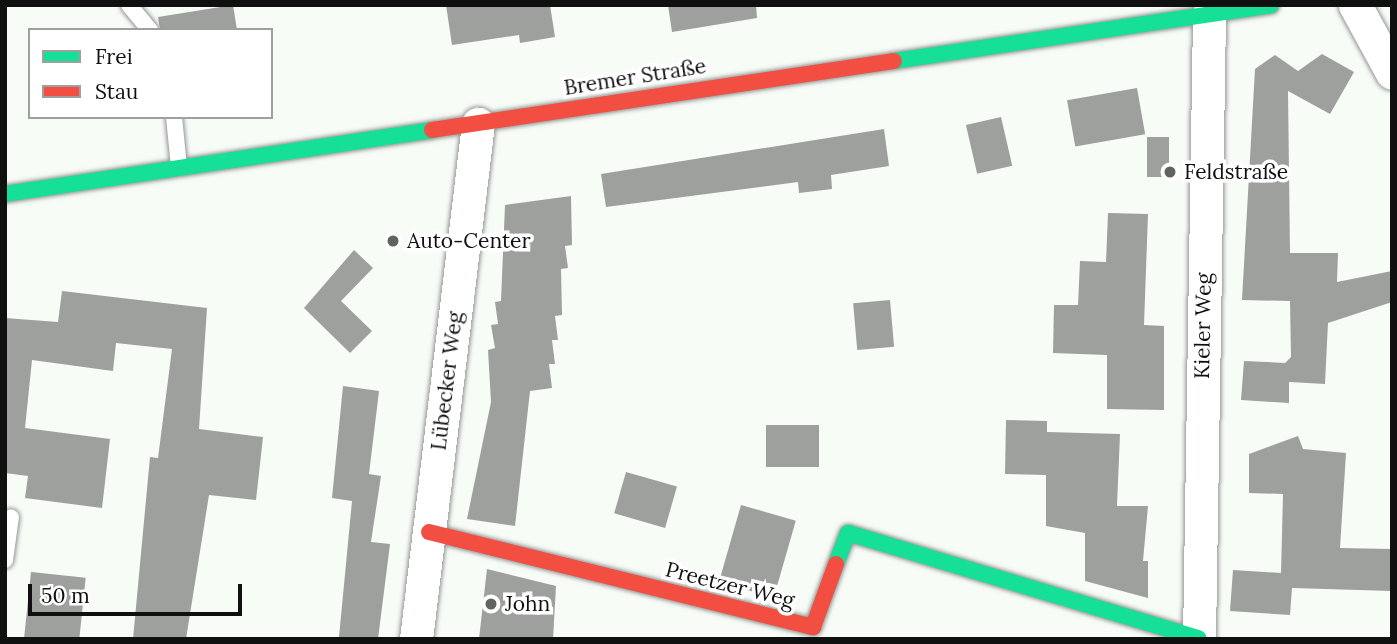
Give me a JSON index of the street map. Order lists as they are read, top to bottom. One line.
{"streets":{"main road":["Bremer Straße","Preetzer Weg"],"street":["Kieler Weg","Lübecker Weg"]},"crossings":[["Bremer Straße","Kieler Weg"],["Bremer Straße","Lübecker Weg"],["Kieler Weg","Preetzer Weg"],["Lübecker Weg","Preetzer Weg"]],"places":["Feldstraße","Auto-Center","John"],"legend":["Frei","Stau"],"scale_bar":"50 m"}
